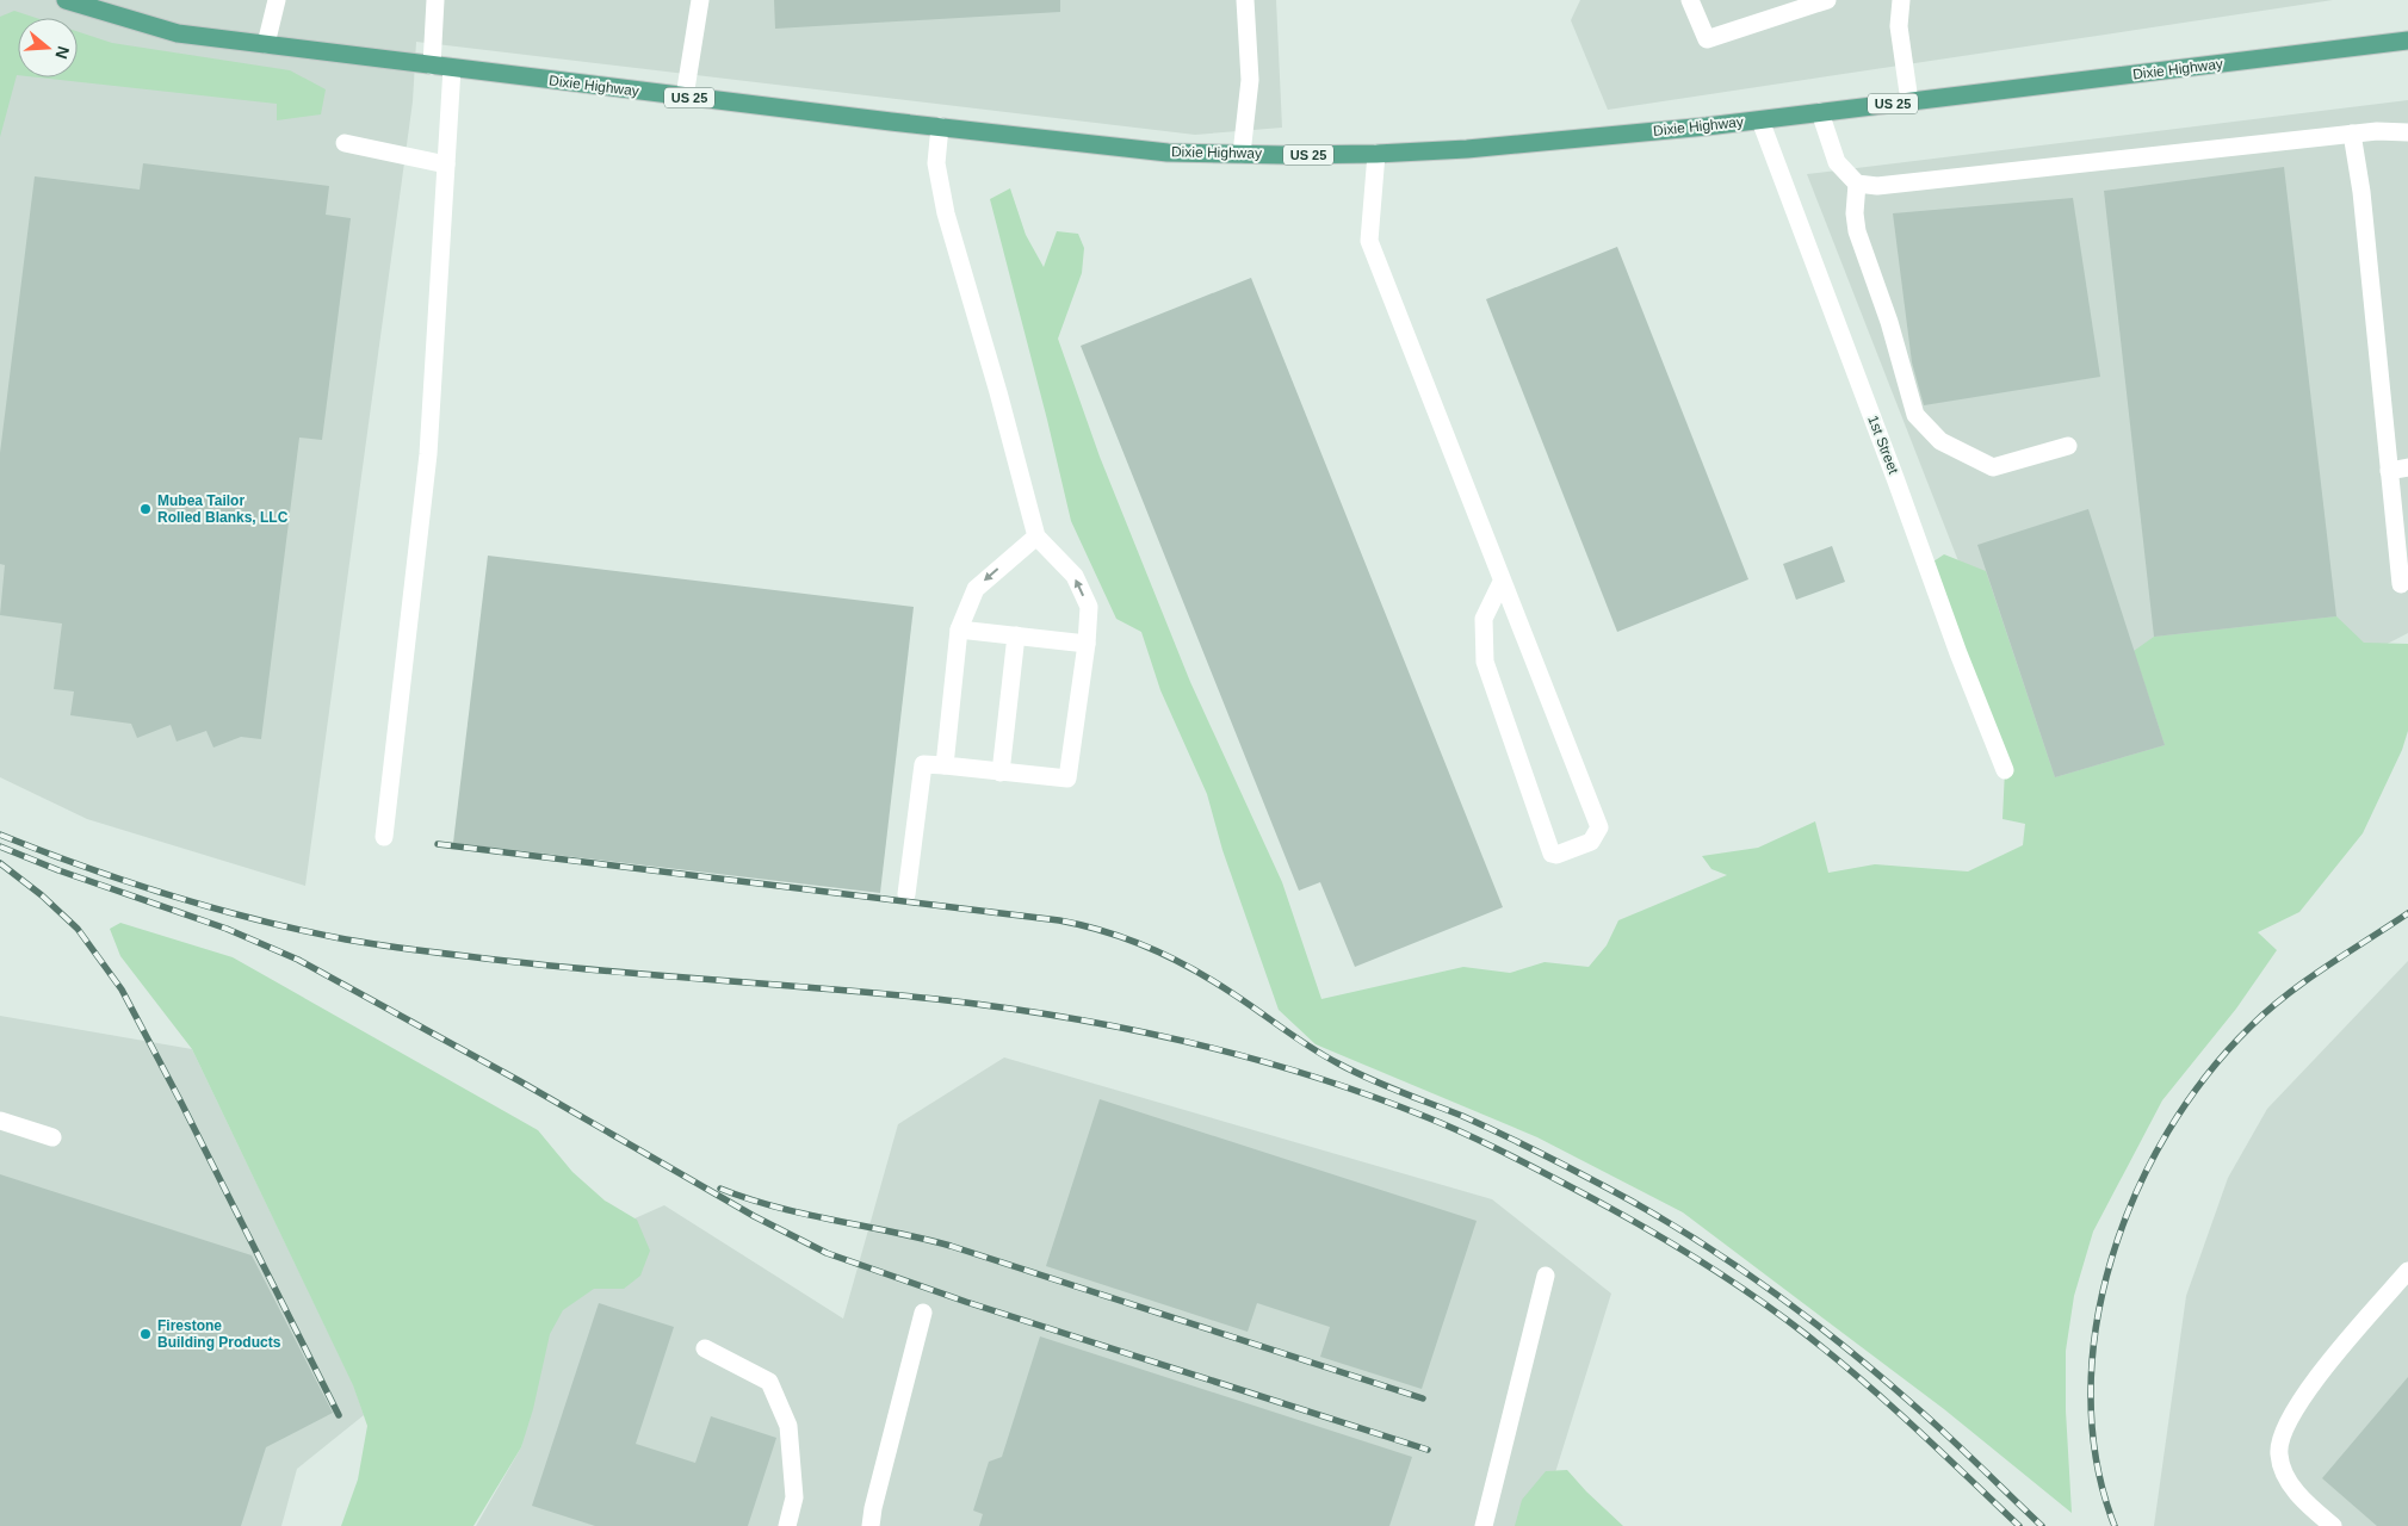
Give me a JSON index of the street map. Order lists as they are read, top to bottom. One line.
{"streets":{"main road":["Dixie Highway","US 25"],"street":["1st Street"]},"crossings":[["Dixie Highway","1st Street"]],"places":["Mubea Tailor Rolled Blanks, LLC","Firestone Building Products"],"north":"right"}
